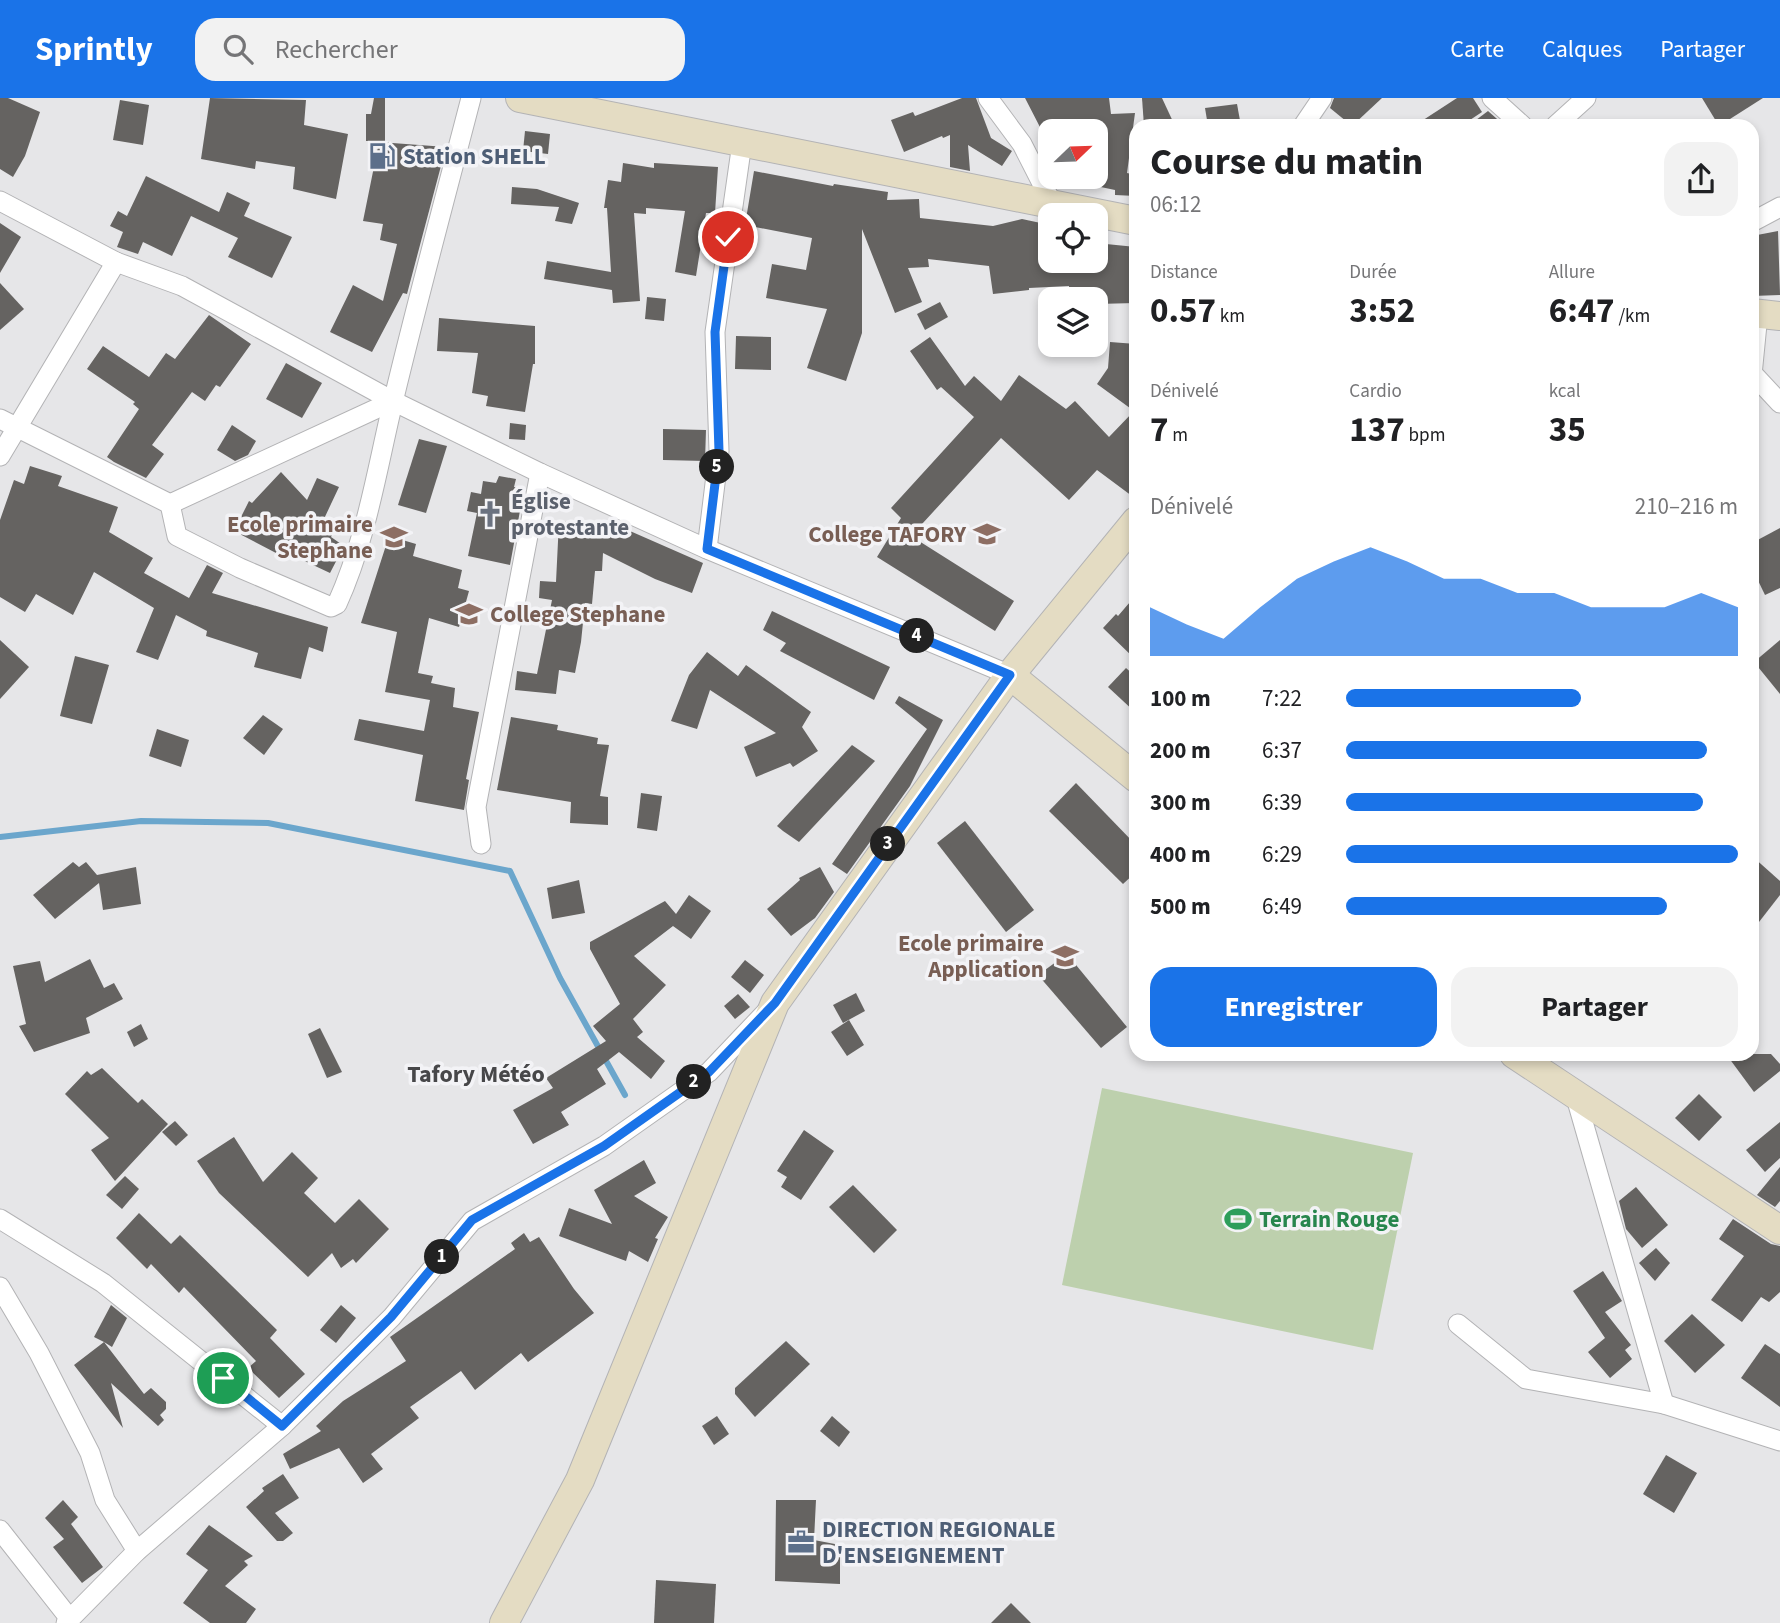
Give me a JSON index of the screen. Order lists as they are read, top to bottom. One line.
{"districts":["Tafory Météo"],"places":{"fuel station":["Station SHELL"],"church":["Église protestante"],"school or university":["College TAFORY","Ecole primaire Stephane","College Stephane","Ecole primaire Application"],"sports":["Terrain Rouge"],"office":["DIRECTION REGIONALE D'ENSEIGNEMENT"]},"north":"top right","page":{"header":"Sprintly","search":"Rechercher","nav":["Carte","Calques","Partager"],"heading":["Course du matin","06:12"],"stats":[["Distance","0.57 km"],["Durée","3:52"],["Allure","6:47 /km"],["Dénivelé","7 m"],["Cardio","137 bpm"],["kcal","35"]],"pins":["5","4","3","2","1"],"chart":["Dénivelé","210–216 m"],"list":[{"name":"100 m","note":"7:22"},{"name":"200 m","note":"6:37"},{"name":"300 m","note":"6:39"},{"name":"400 m","note":"6:29"},{"name":"500 m","note":"6:49"}],"buttons":["Enregistrer","Partager"]}}
